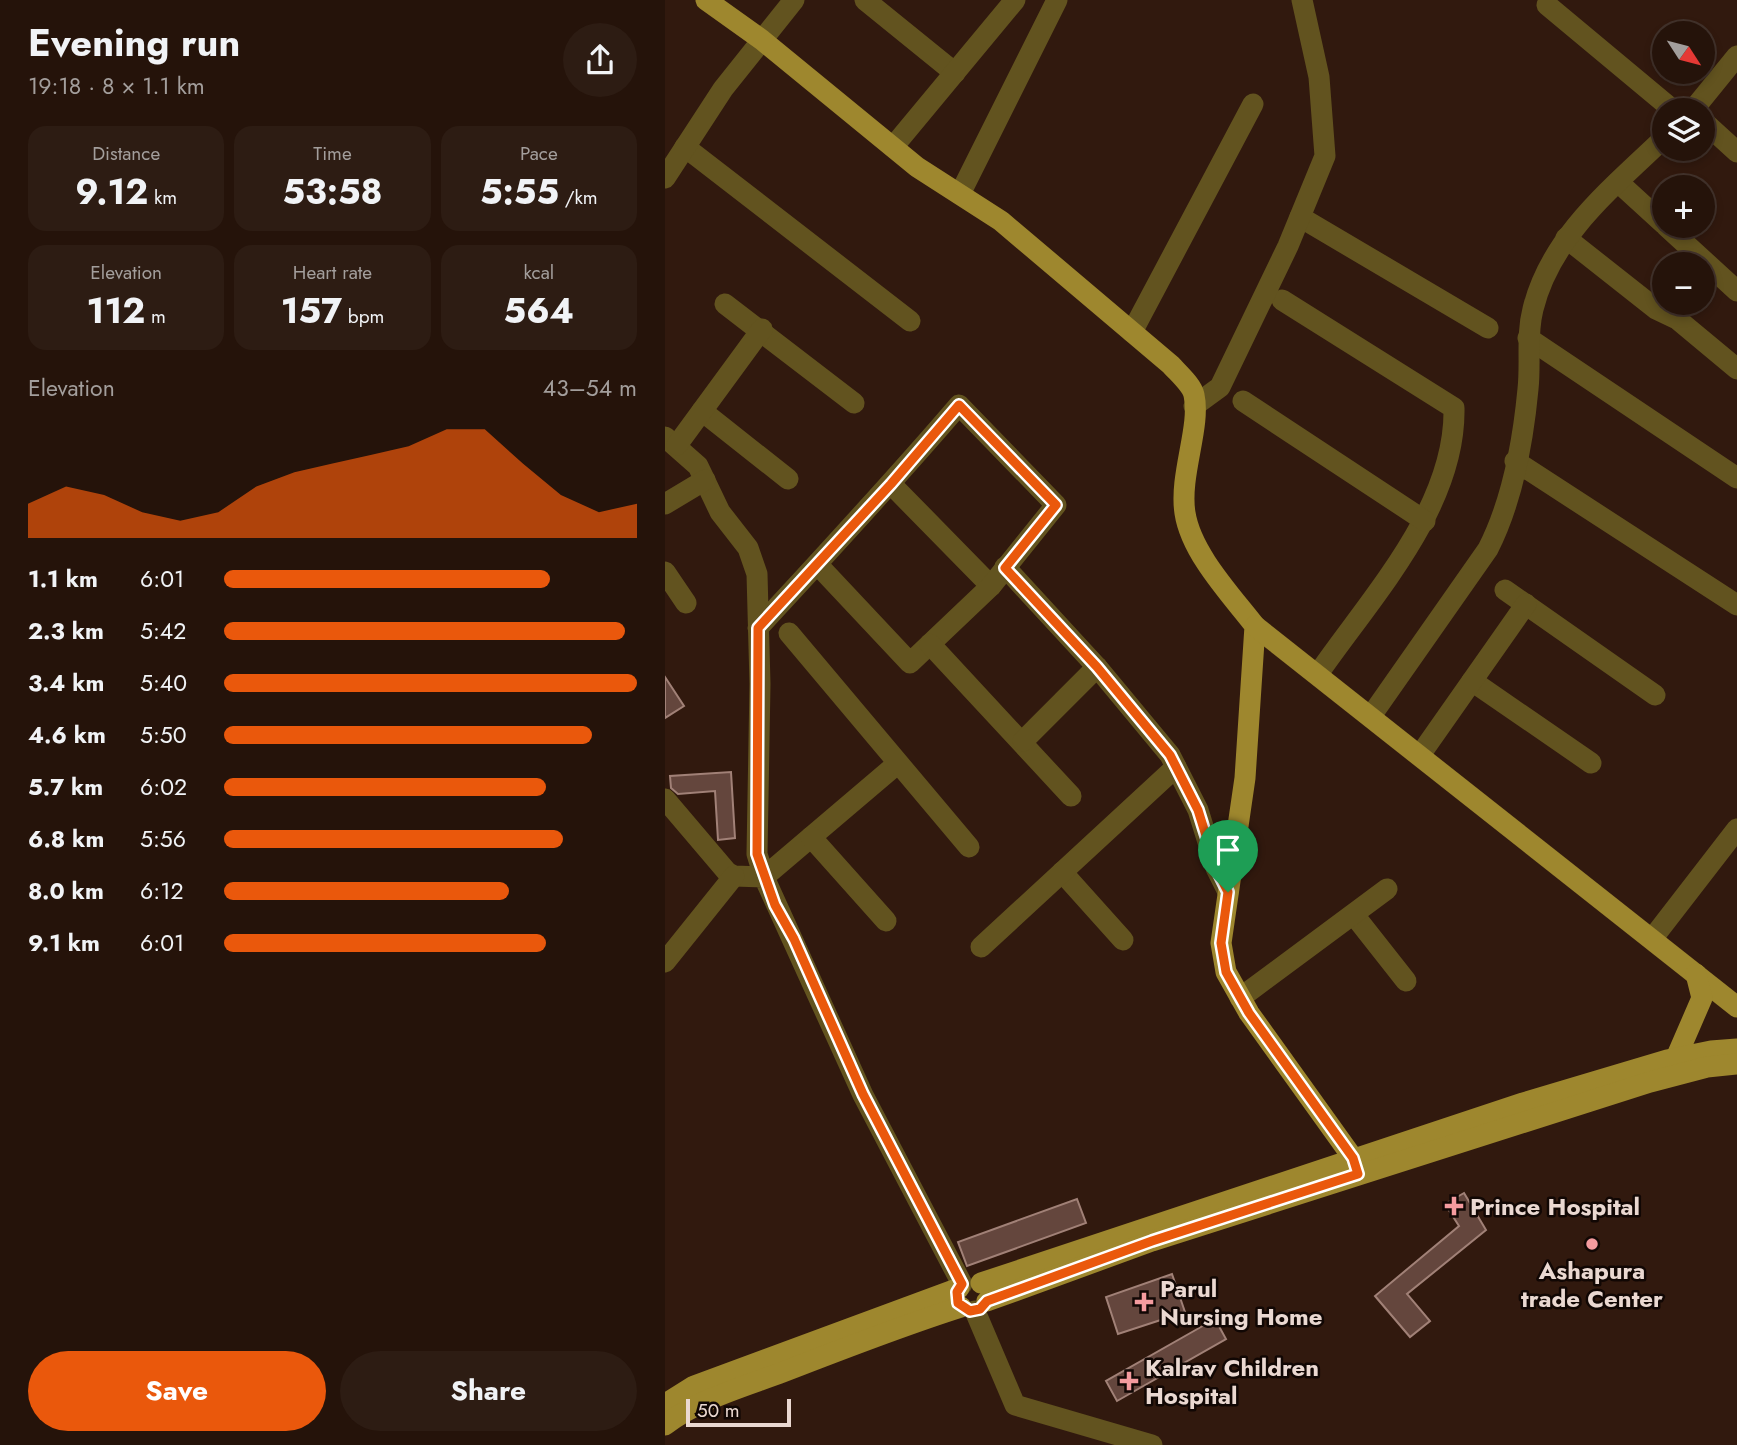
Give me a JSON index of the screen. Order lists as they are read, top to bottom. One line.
{"places":{"health":["Prince Hospital","Parul Nursing Home","Kalrav Children Hospital"],"other":["Ashapura trade Center"]},"scale_bar":"50 m","north":"bottom right","page":{"heading":["Evening run","19:18 · 8 × 1.1 km"],"map_buttons":["+","−"],"stats":[["Distance","9.12 km"],["Time","53:58"],["Pace","5:55 /km"],["Elevation","112 m"],["Heart rate","157 bpm"],["kcal","564"]],"chart":["Elevation","43–54 m"],"list":[{"name":"1.1 km","note":"6:01"},{"name":"2.3 km","note":"5:42"},{"name":"3.4 km","note":"5:40"},{"name":"4.6 km","note":"5:50"},{"name":"5.7 km","note":"6:02"},{"name":"6.8 km","note":"5:56"},{"name":"8.0 km","note":"6:12"},{"name":"9.1 km","note":"6:01"}],"buttons":["Save","Share"],"scale":"50 m"}}
